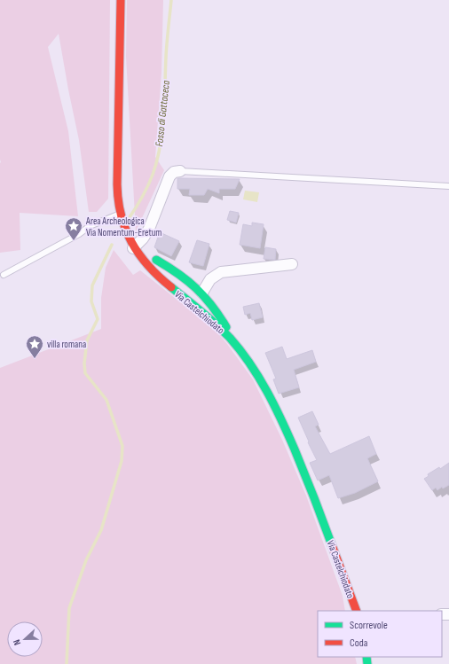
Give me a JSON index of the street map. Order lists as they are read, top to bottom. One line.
{"streets":{"street":["Via Castelchiodato"]},"water":["Fosso di Gattaceca"],"places":{"place":["Area Archeologica Via Nomentum-Eretum","villa romana"]},"legend":["Scorrevole","Coda"],"north":"left"}
